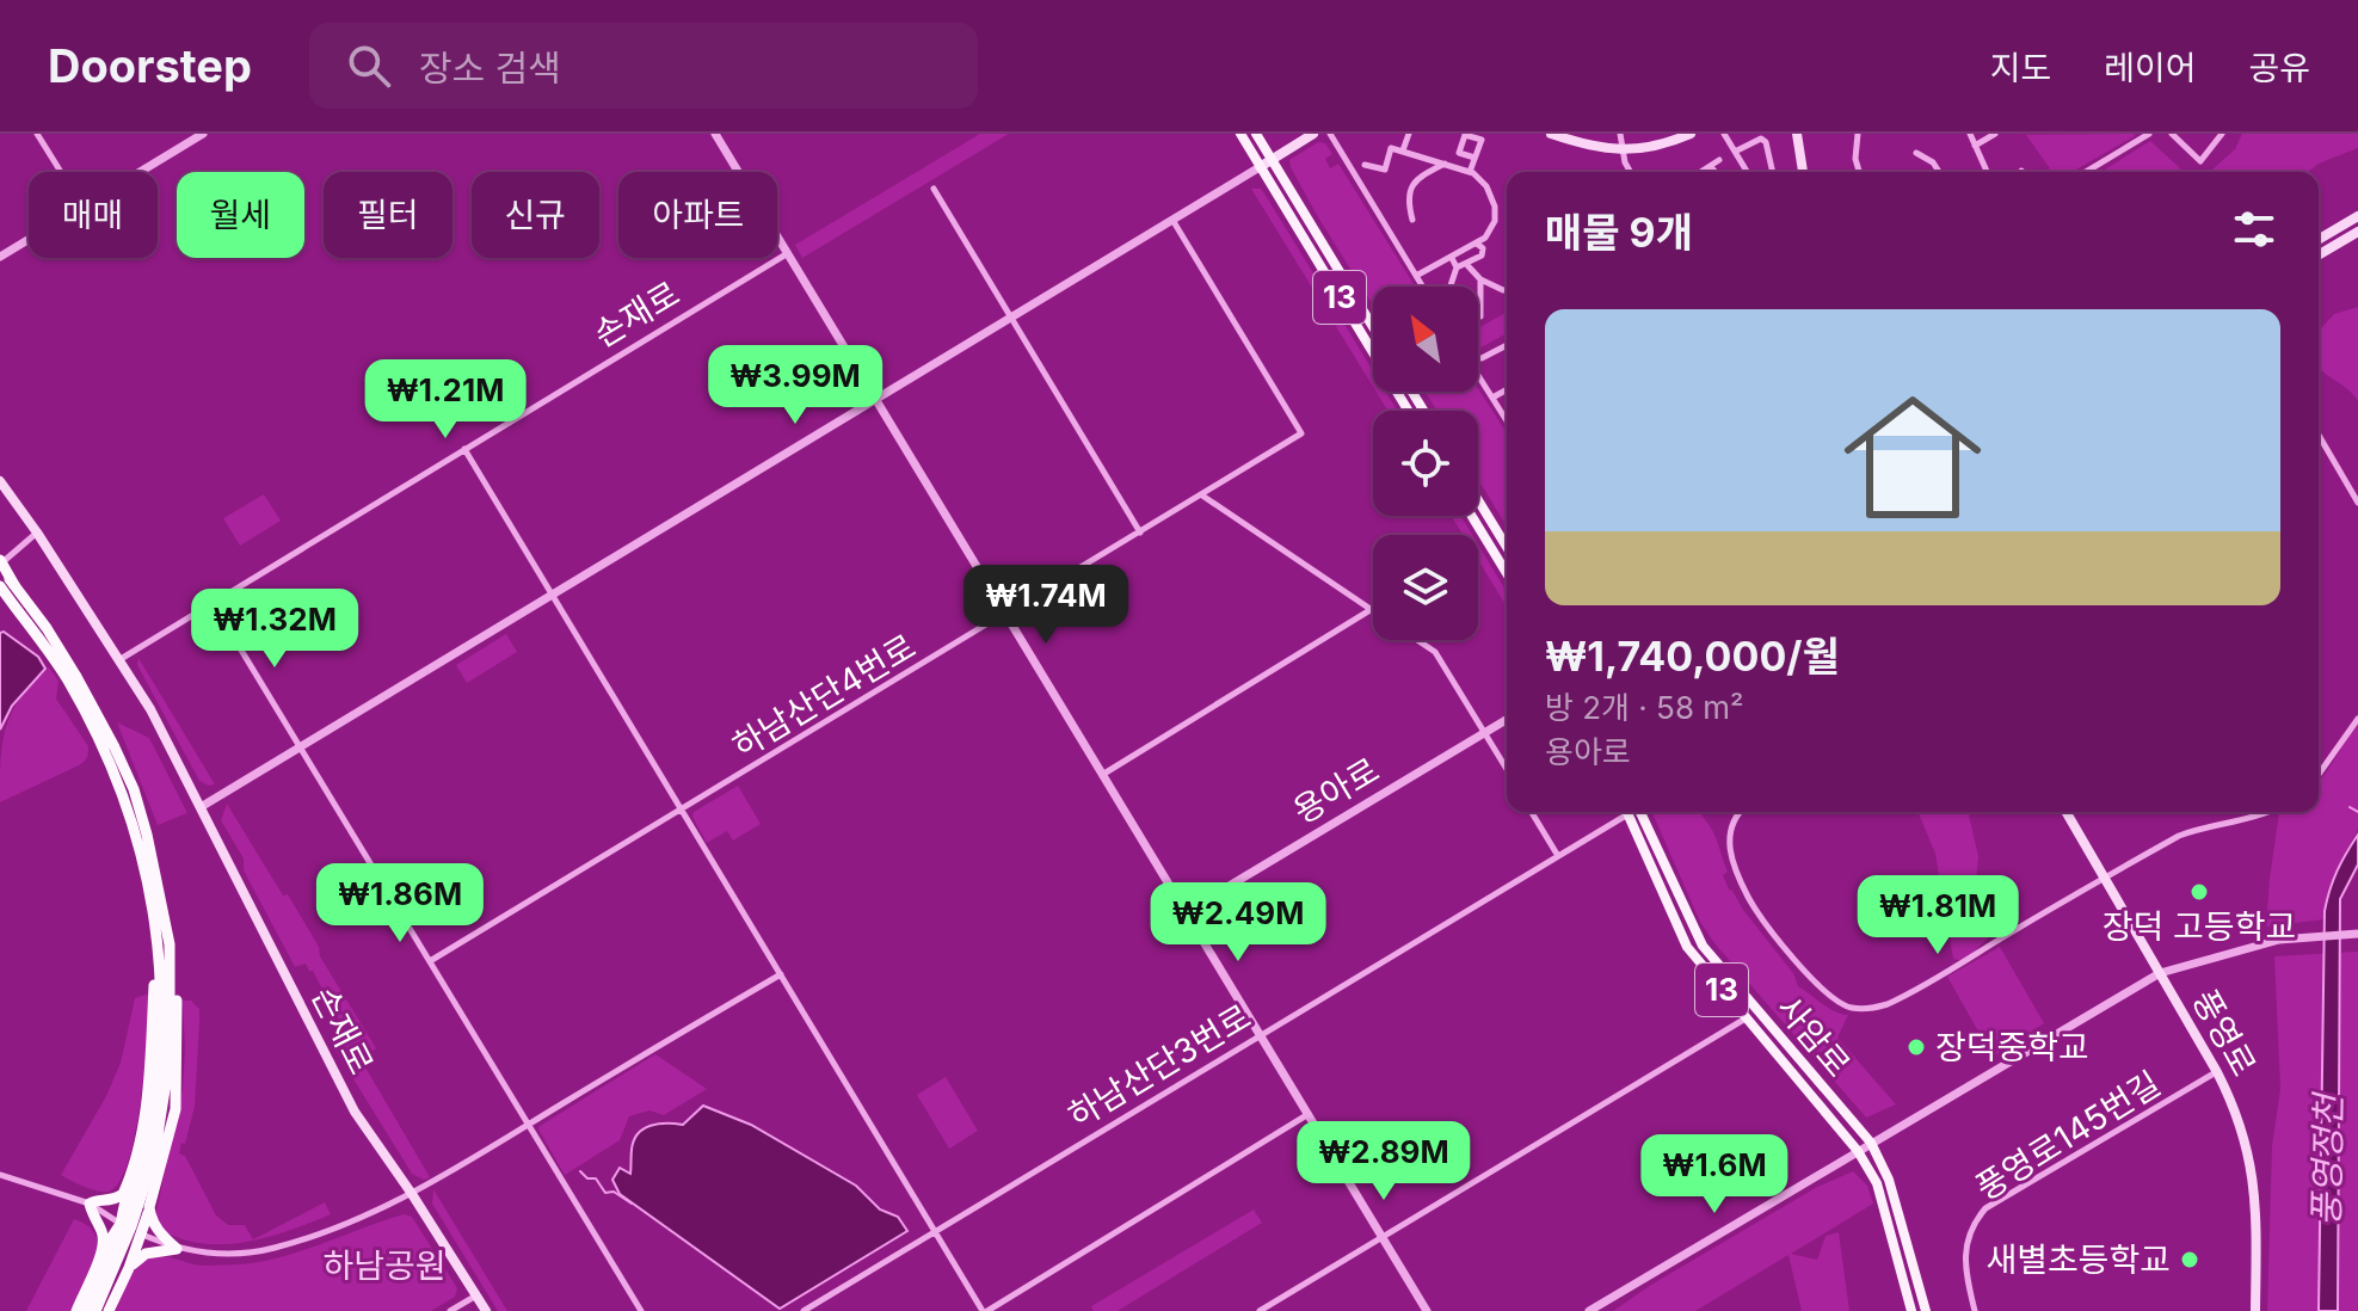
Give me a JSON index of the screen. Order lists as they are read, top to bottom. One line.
{"streets":{"main road":["13","손재로","풍영로","사암로"],"street":["하남산단4번로","용아로","하남산단3번로","풍영로145번길"]},"crossings":[["풍영로","풍영로145번길"]],"water":["풍영정천"],"parks":["하남공원"],"places":["장덕 고등학교","장덕중학교","새별초등학교"],"north":"top left","page":{"header":"Doorstep","search":"장소 검색","nav":["지도","레이어","공유"],"chip":["매매","월세","필터","신규","아파트"],"heading":"매물 9개","list":[{"name":"₩1,740,000/월","note":"방 2개 · 58 m² · 용아로"}],"price":["₩3.99M","₩1.21M","₩1.74M","₩1.32M","₩1.86M","₩1.81M","₩2.49M","₩2.89M","₩1.6M"]}}
